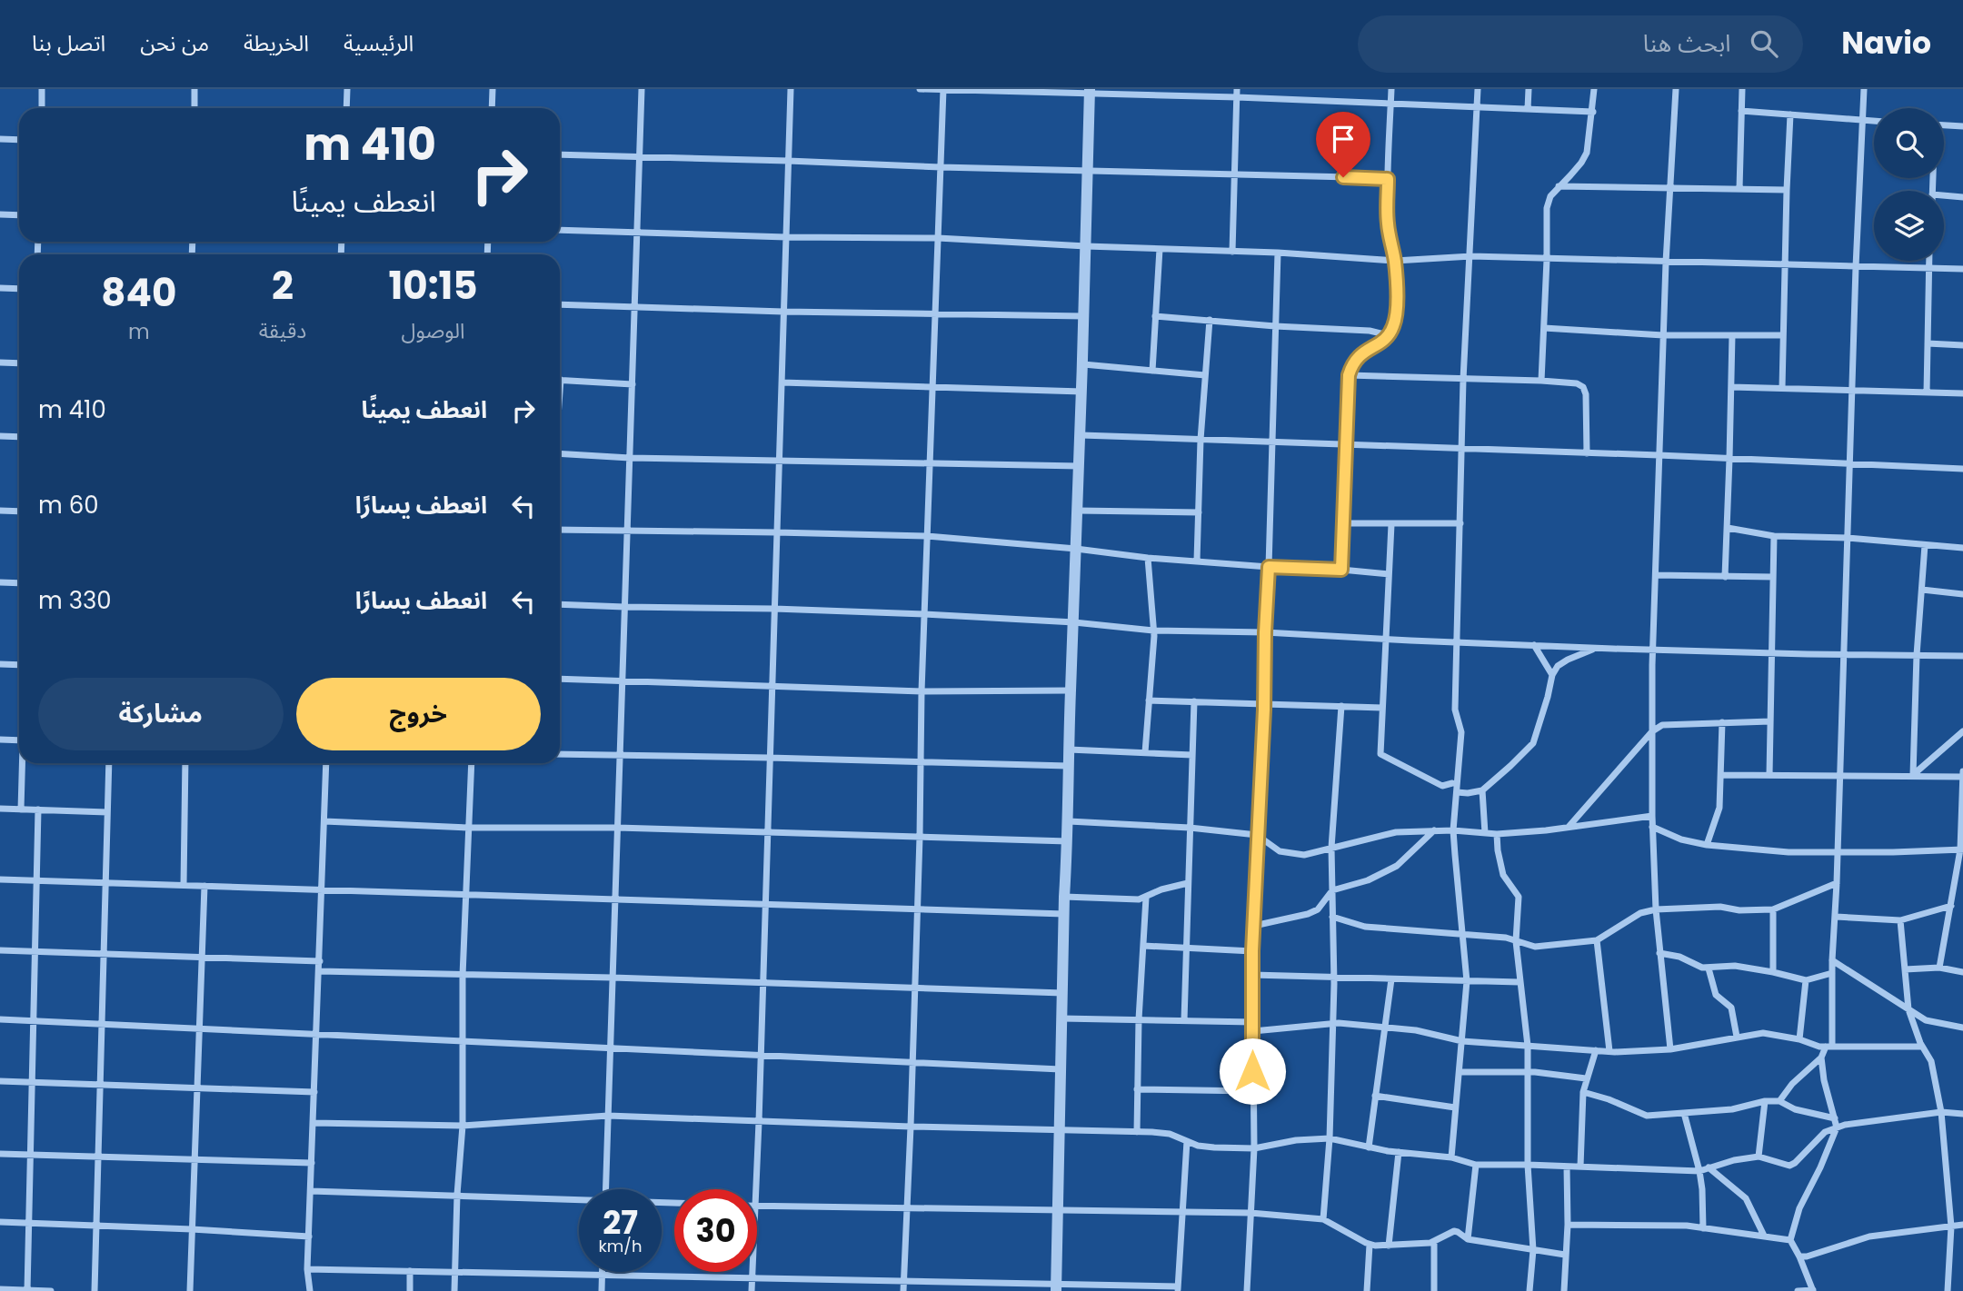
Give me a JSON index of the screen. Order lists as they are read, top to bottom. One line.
{"page":{"header":"Navio","search":"ابحث هنا","nav":["الرئيسية","الخريطة","من نحن","اتصل بنا"],"turn":["410 m","انعطف يمينًا"],"eta":["10:15","الوصول","2","دقيقة","840","m"],"list":[{"name":"انعطف يمينًا","value":"410 m"},{"name":"انعطف يسارًا","value":"60 m"},{"name":"انعطف يسارًا","value":"330 m"}],"buttons":["خروج","مشاركة"],"speed":"27 km/h","limit":"30"}}
